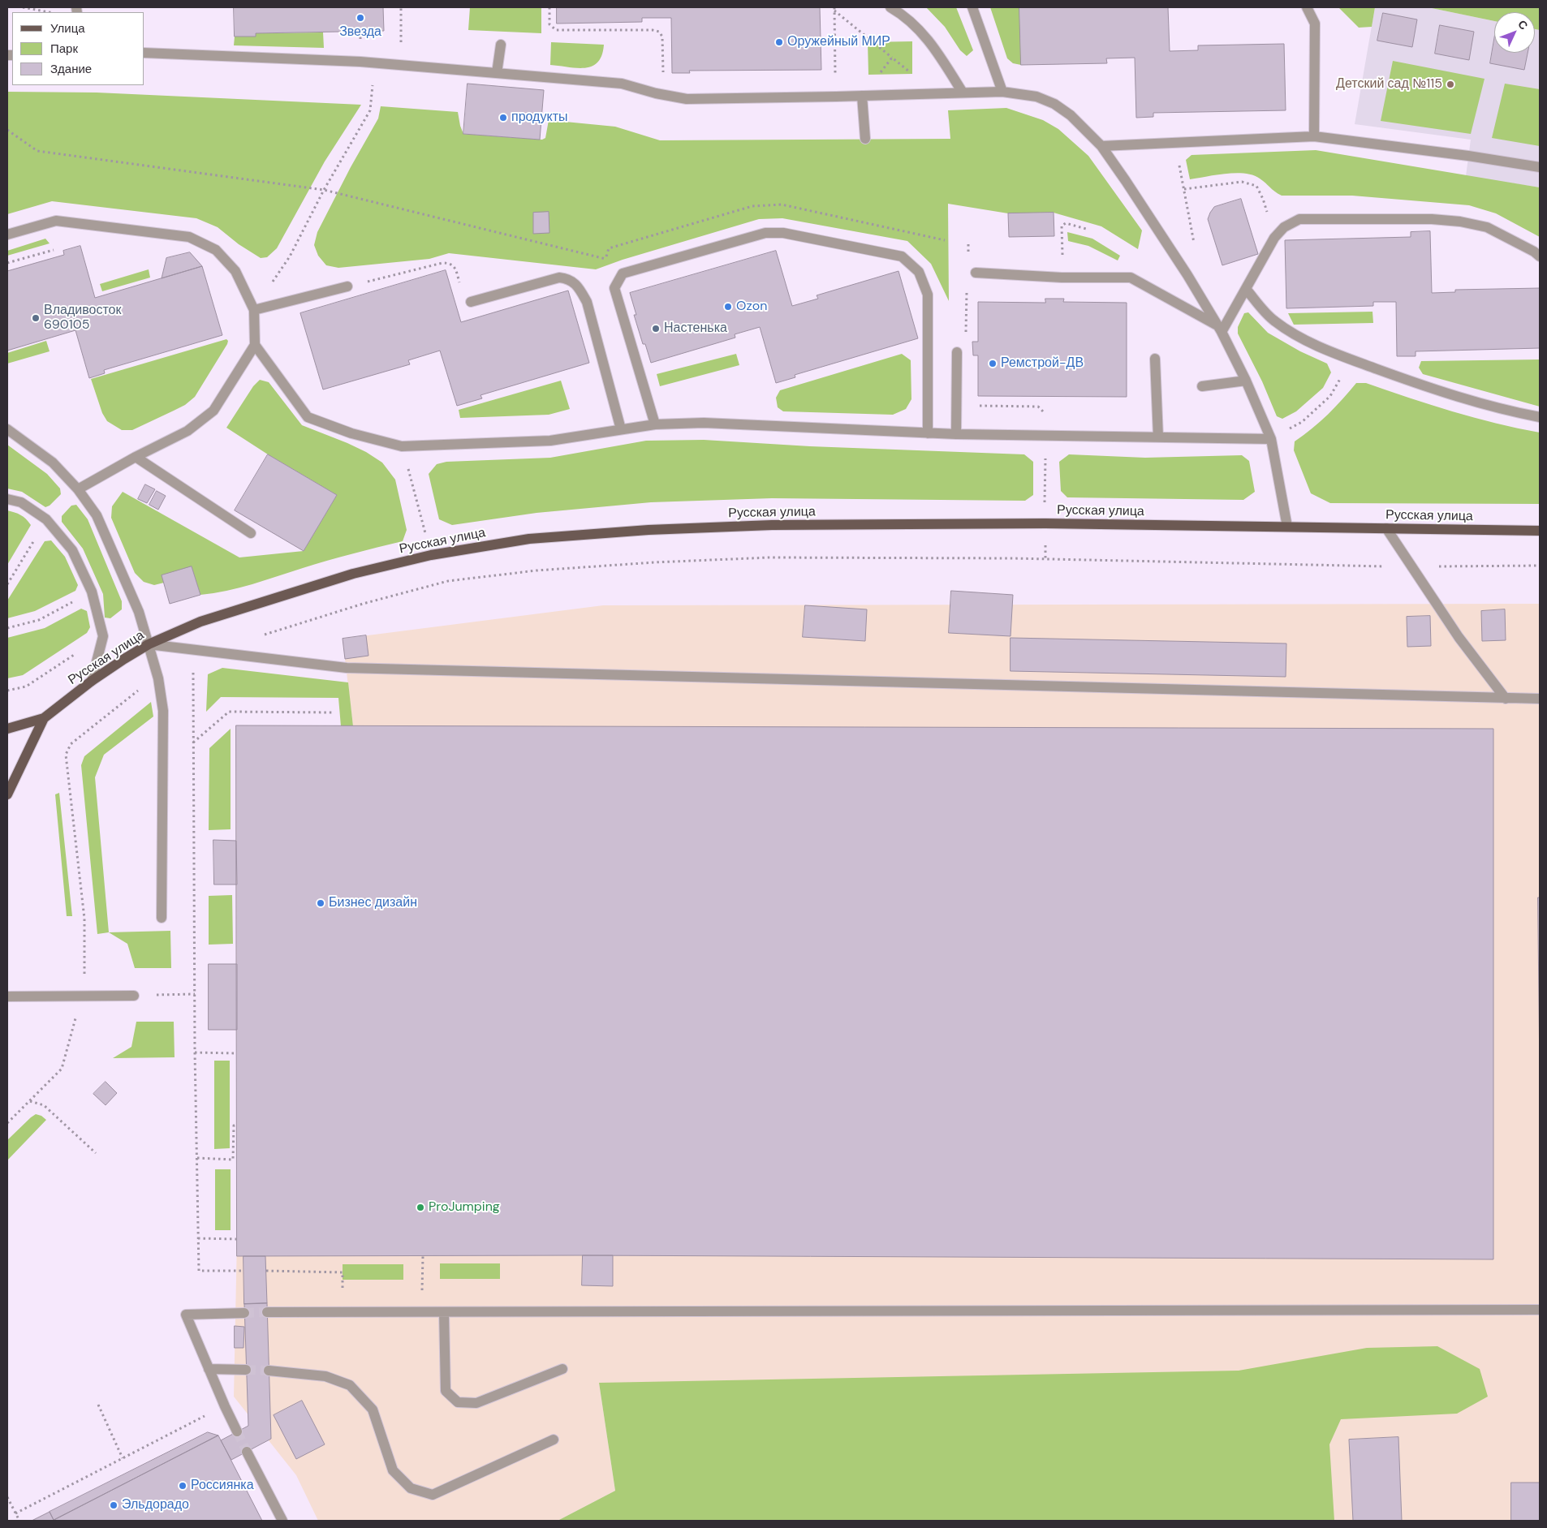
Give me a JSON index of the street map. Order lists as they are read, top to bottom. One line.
{"streets":{"main road":["Русская улица"]},"places":["Звезда","Оружейный МИР","Детский сад №115","продукты","Ozon","Владивосток 690105","Настенька","Ремстрой-ДВ","Бизнес дизайн","ProJumping","Россиянка","Эльдорадо"],"legend":["Улица","Парк","Здание"],"north":"top right"}
